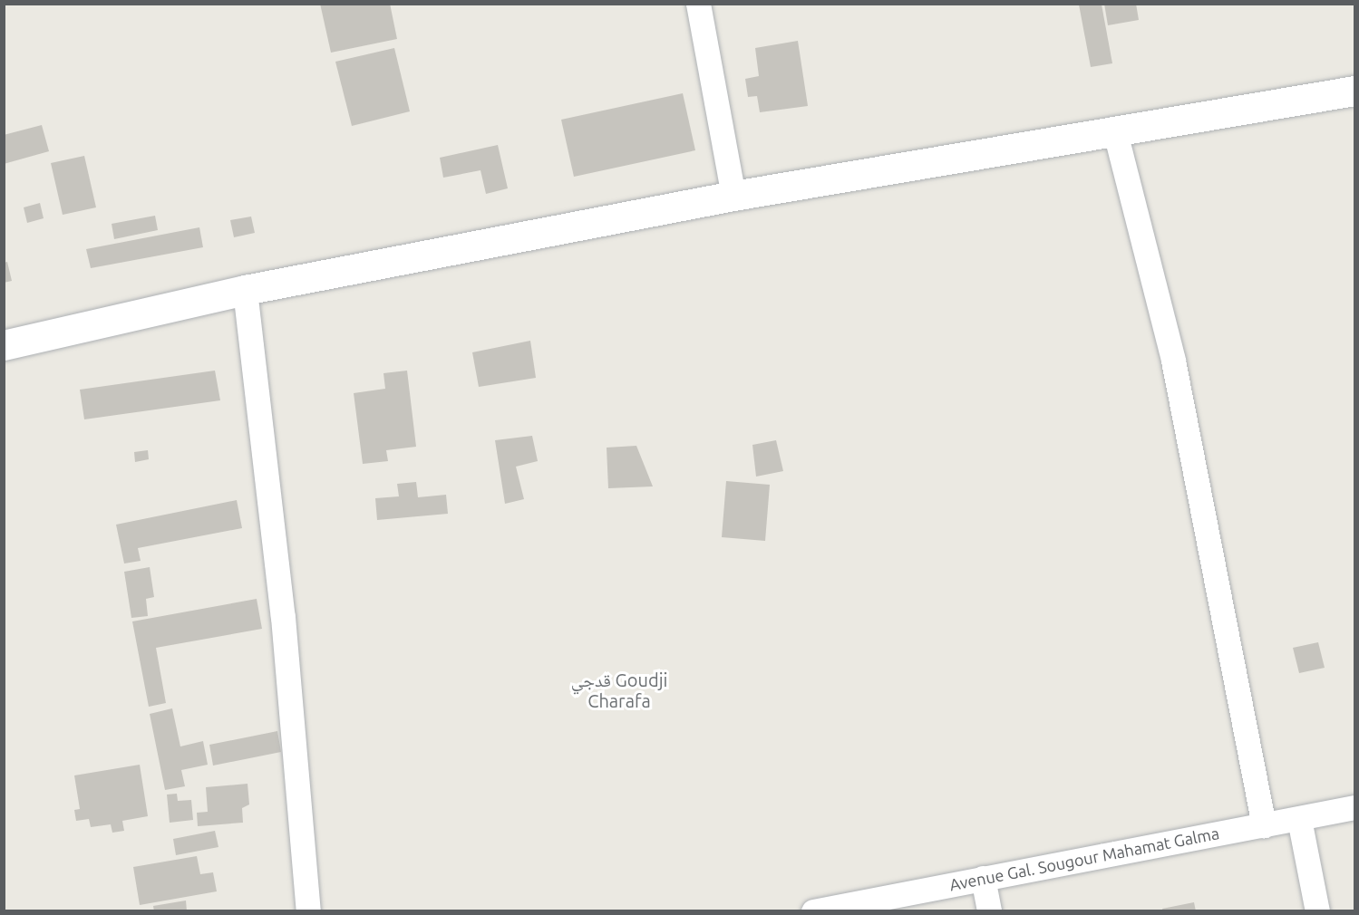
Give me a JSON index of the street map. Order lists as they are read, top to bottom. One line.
{"streets":{"street":["Avenue Gal. Sougour Mahamat Galma"]},"districts":["قدجي Goudji Charafa"]}
